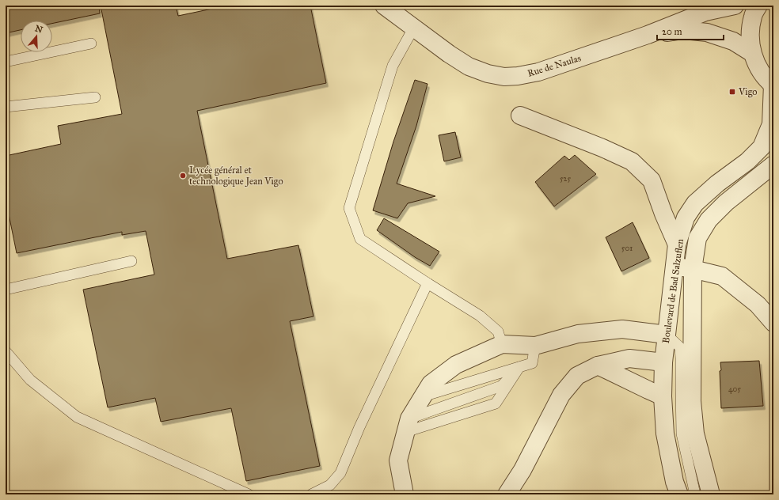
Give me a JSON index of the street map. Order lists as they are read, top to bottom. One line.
{"streets":{"street":["Rue de Naulas","Boulevard de Bad Salzuflen"]},"places":{"transit":["Vigo"],"other":["Lycée général et technologique Jean Vigo"]},"house_numbers":["525","501","405"],"scale_bar":"20 m","north":"top"}
